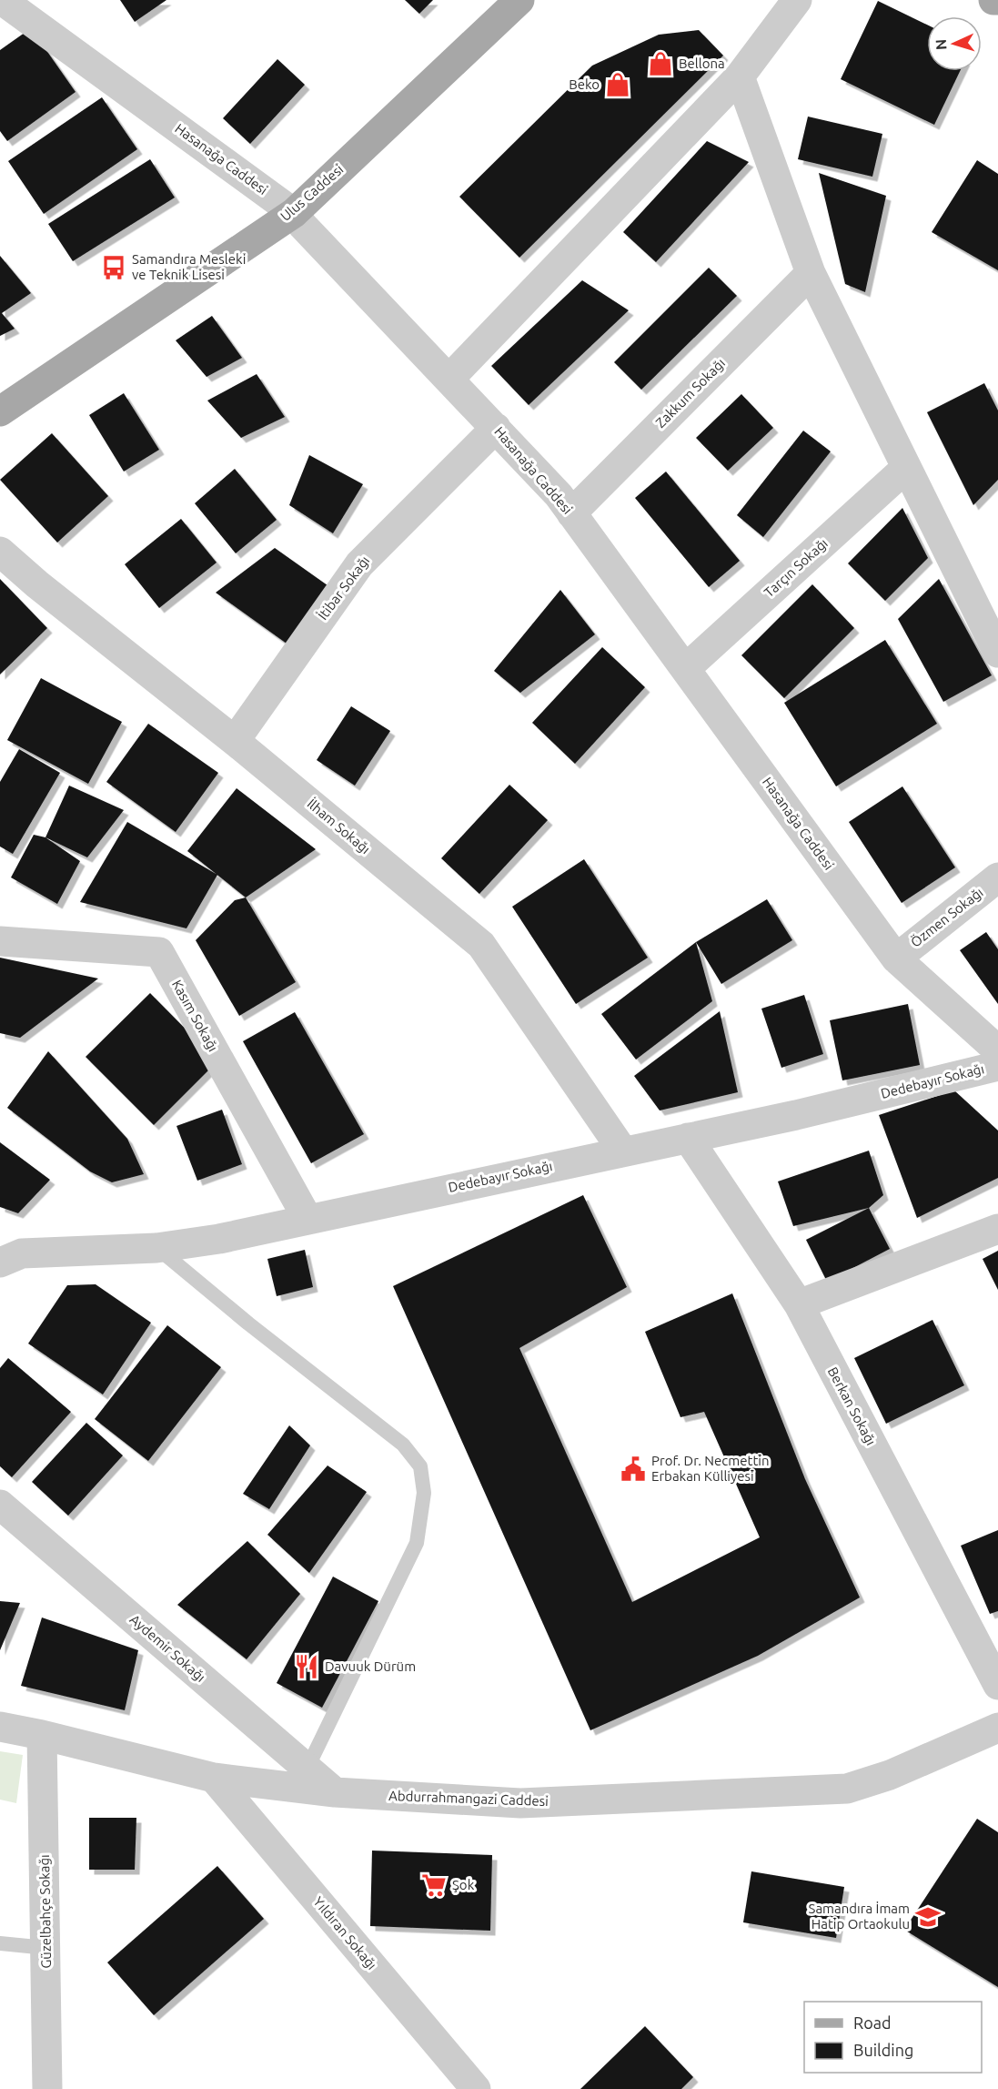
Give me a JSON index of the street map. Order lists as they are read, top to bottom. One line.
{"streets":{"main road":["Ulus Caddesi"],"street":["Hasanağa Caddesi","Zakkum Sokağı","Tarçın Sokağı","İtibar Sokağı","İlham Sokağı","Özmen Sokağı","Kasım Sokağı","Dedebayır Sokağı","Berkan Sokağı","Aydemir Sokağı","Abdurrahmangazi Caddesi","Güzelbahçe Sokağı","Yıldıran Sokağı"]},"crossings":[["Hasanağa Caddesi","Ulus Caddesi"],["Hasanağa Caddesi","Zakkum Sokağı"],["Hasanağa Caddesi","Tarçın Sokağı"],["Hasanağa Caddesi","İtibar Sokağı"],["Hasanağa Caddesi","Özmen Sokağı"],["İtibar Sokağı","İlham Sokağı"],["İlham Sokağı","Dedebayır Sokağı"],["Kasım Sokağı","Dedebayır Sokağı"],["Dedebayır Sokağı","Berkan Sokağı"],["Aydemir Sokağı","Abdurrahmangazi Caddesi"],["Abdurrahmangazi Caddesi","Güzelbahçe Sokağı"],["Abdurrahmangazi Caddesi","Yıldıran Sokağı"]],"places":{"shop":["Bellona","Beko"],"bus stop":["Samandıra Mesleki ve Teknik Lisesi"],"public building":["Prof. Dr. Necmettin Erbakan Külliyesi"],"restaurant":["Davuuk Dürüm"],"supermarket":["Şok"],"school or university":["Samandıra İmam Hatip Ortaokulu"]},"legend":["Road","Building"],"north":"left"}
